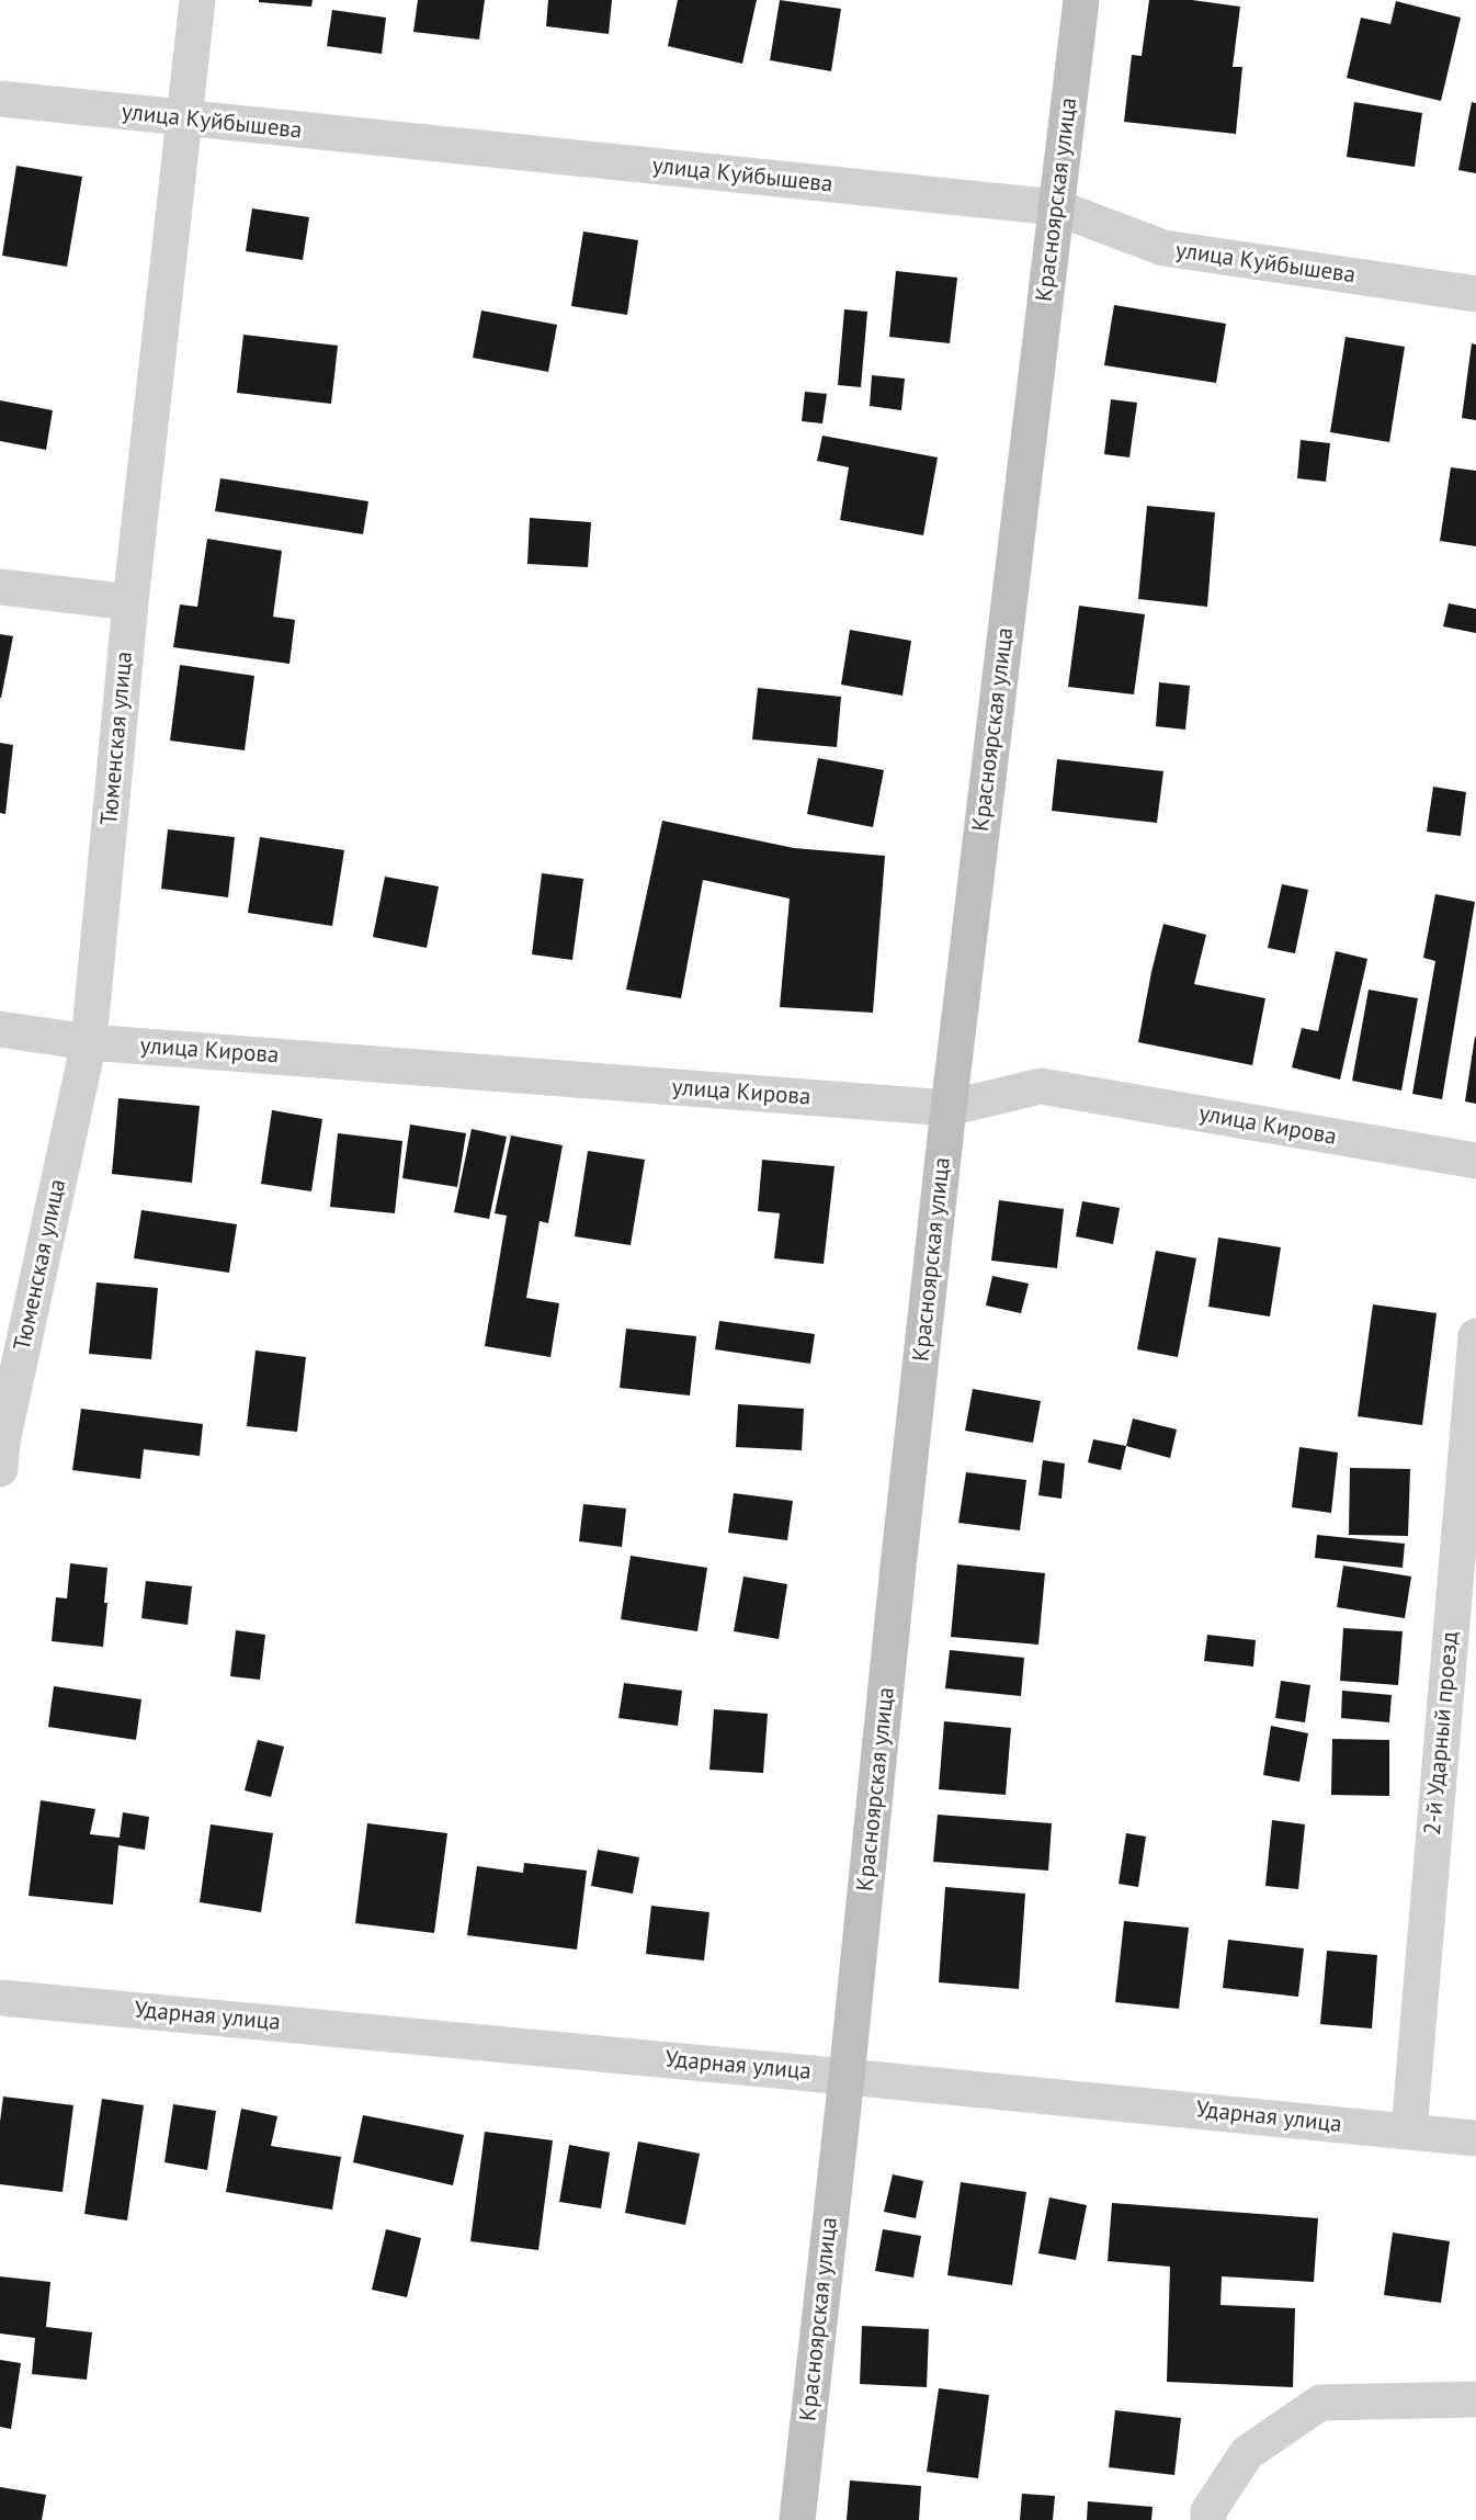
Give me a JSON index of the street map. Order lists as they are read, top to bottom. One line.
{"streets":{"main road":["Красноярская улица"],"street":["улица Куйбышева","Тюменская улица","улица Кирова","2-й Ударный проезд","Ударная улица"]},"crossings":[["улица Куйбышева","Красноярская улица"],["улица Куйбышева","Тюменская улица"],["Красноярская улица","улица Кирова"],["Красноярская улица","Ударная улица"],["Тюменская улица","улица Кирова"],["2-й Ударный проезд","Ударная улица"]]}
